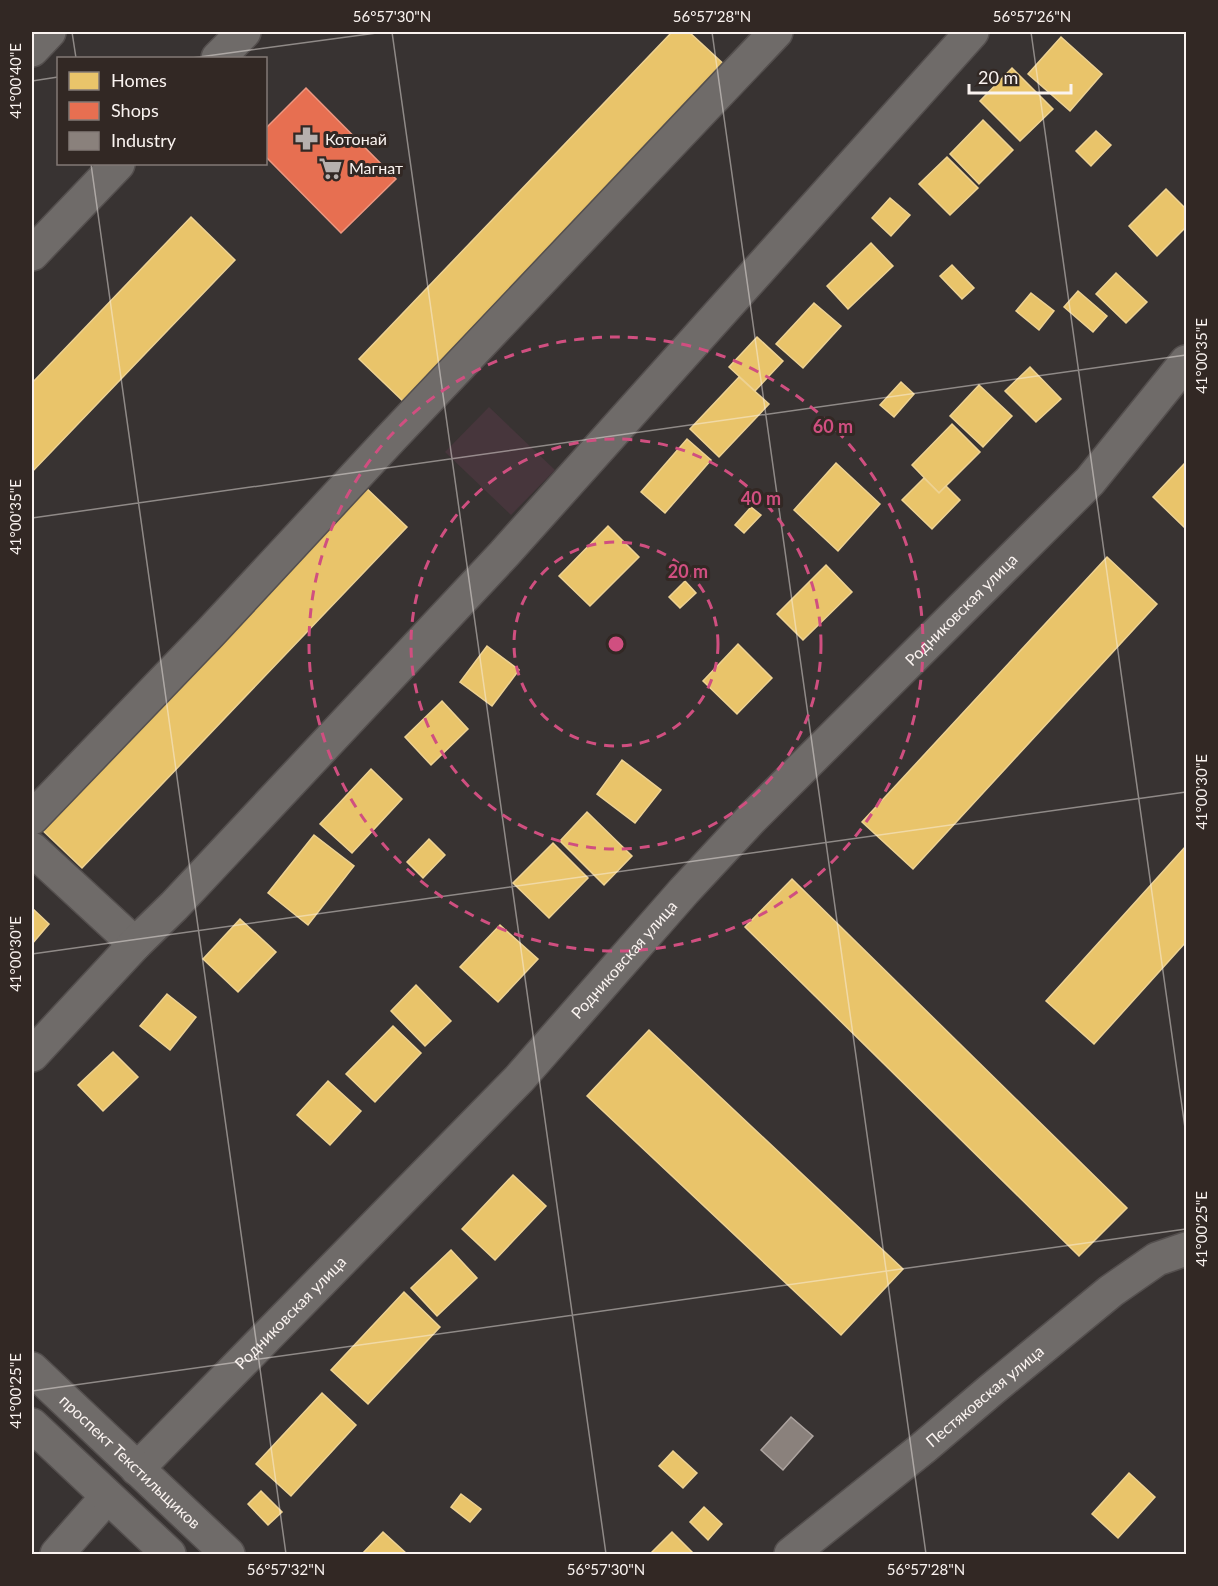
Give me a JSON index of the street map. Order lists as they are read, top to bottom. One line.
{"streets":{"street":["Родниковская улица","Пестяковская улица","проспект Текстильщиков"]},"crossings":[["Родниковская улица","проспект Текстильщиков"]],"places":{"pharmacy":["Котонай"],"supermarket":["Магнат"]},"legend":["Homes","Shops","Industry"],"scale_bar":"20 m","coordinates":["56°57'30\"N","56°57'28\"N","56°57'26\"N","41°00'40\"E","41°00'35\"E","41°00'30\"E","41°00'25\"E","56°57'32\"N"],"rings":["60 m","40 m","20 m"]}
